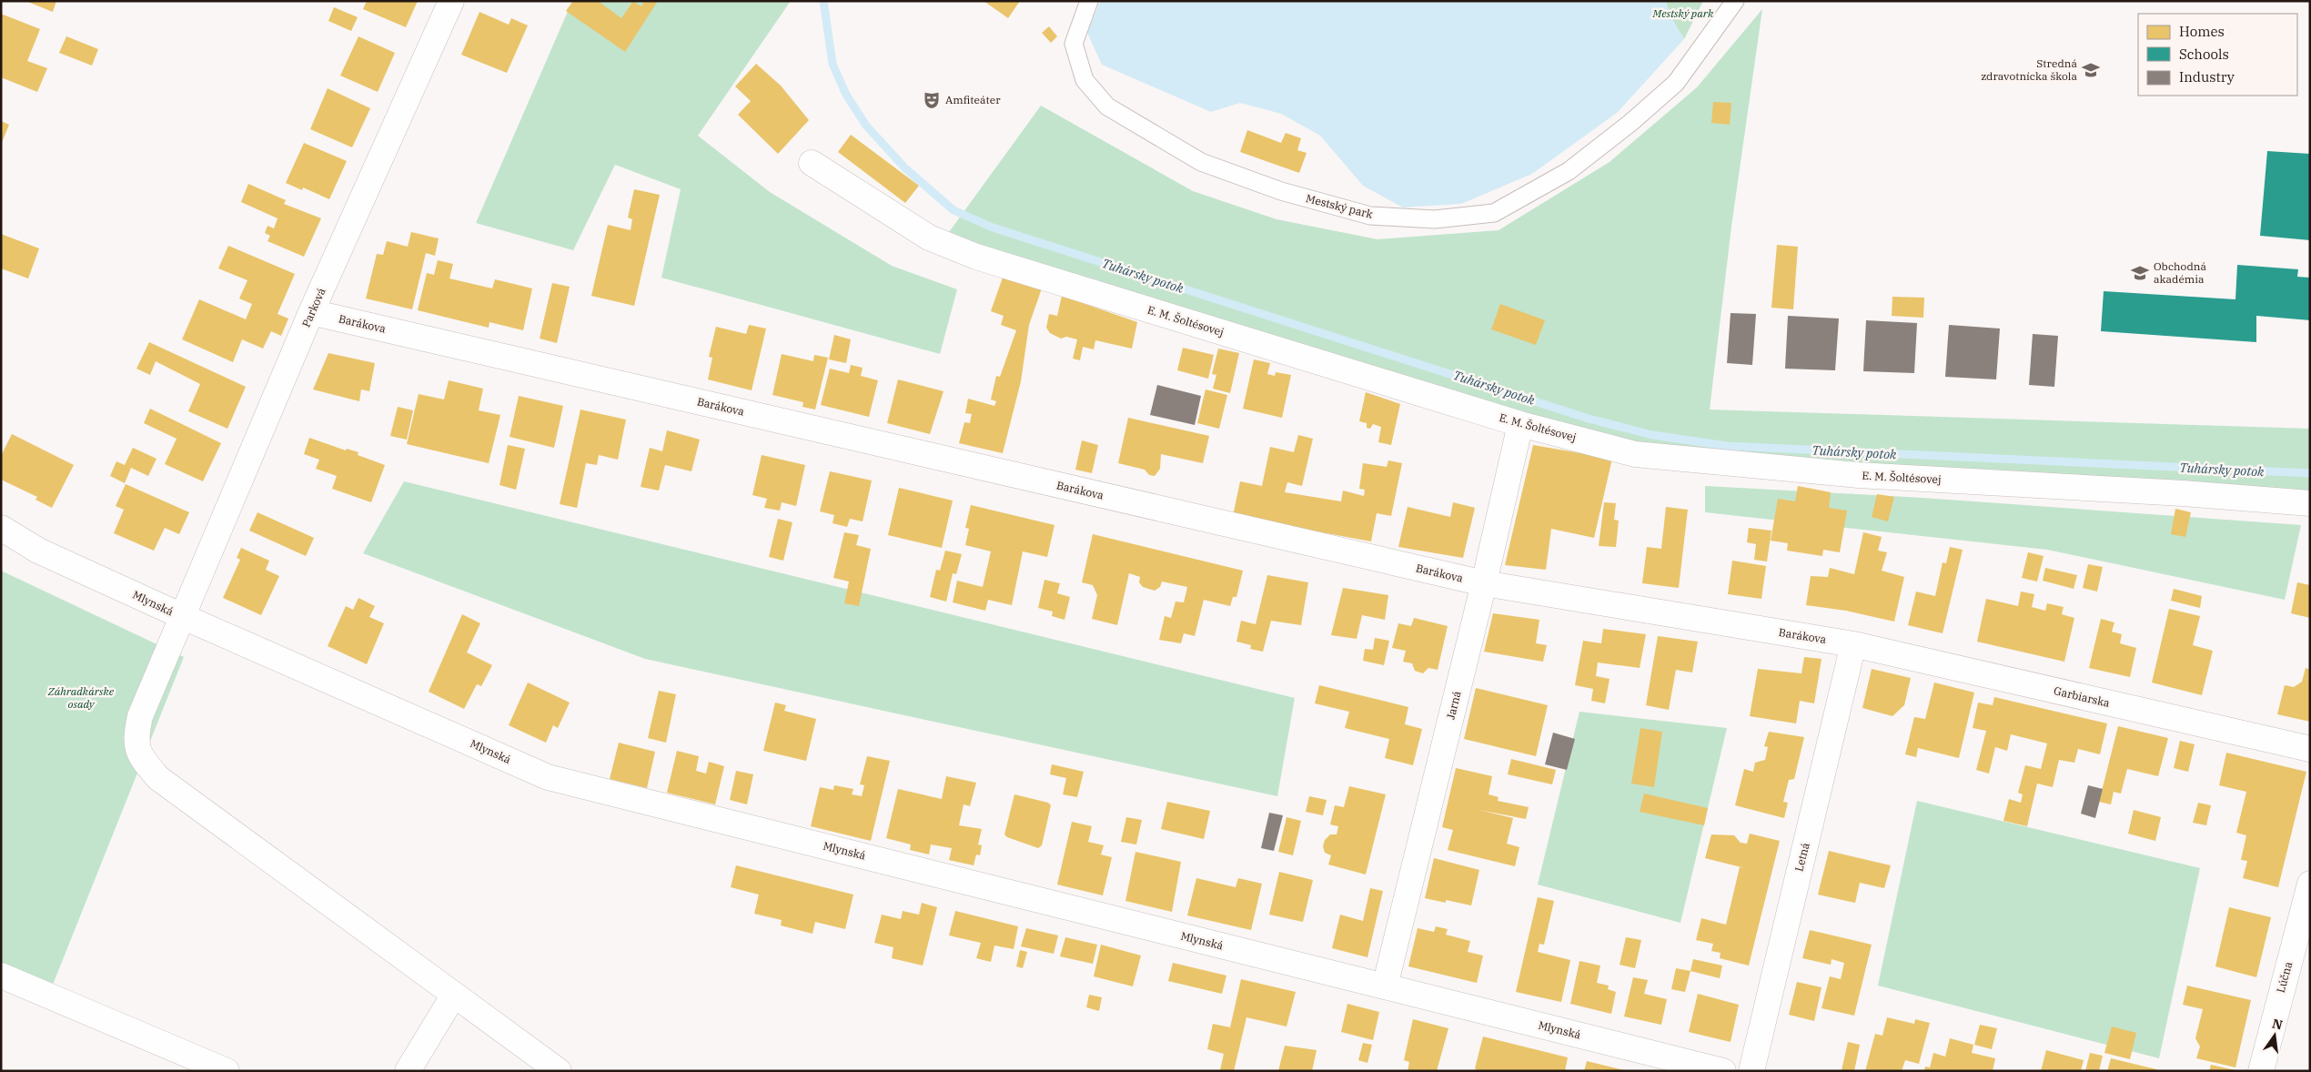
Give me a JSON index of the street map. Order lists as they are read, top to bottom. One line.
{"streets":{"street":["Parková","E. M. Šoltésovej","Barákova","Mlynská","Garbiarska","Jarná","Letná","Lúčna"],"lane":["Mestský park"]},"crossings":[["Parková","Barákova"],["Parková","Mlynská"],["E. M. Šoltésovej","Jarná"],["Barákova","Garbiarska"],["Barákova","Jarná"],["Barákova","Letná"],["Mlynská","Jarná"],["Garbiarska","Letná"]],"water":["Tuhársky potok"],"parks":["Mestský park","Záhradkárske osady"],"places":{"school or university":["Stredná zdravotnícka škola","Obchodná akadémia"],"theatre":["Amfiteáter"]},"legend":["Homes","Schools","Industry"],"north":"top"}
